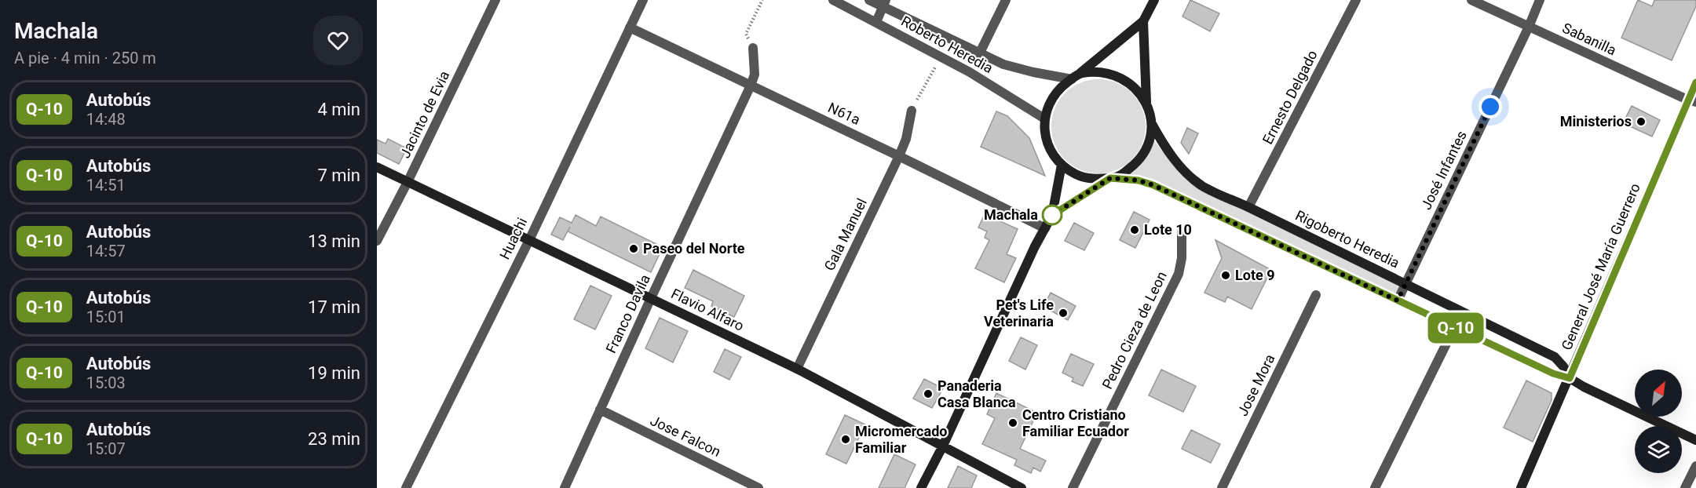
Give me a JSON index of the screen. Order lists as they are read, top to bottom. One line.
{"streets":{"main road":["Rigoberto Heredia","General José María Guerrero","Flavio Alfaro"],"street":["Sabanilla","Roberto Heredia","Ernesto Delgado","N61a","Jacinto de Evia","José Infantes","Gala Manuel","Huachi","Franco Davila","Pedro Cieza de Leon","Jose Mora","Jose Falcon"]},"crossings":[["Sabanilla","José Infantes"],["Sabanilla","General José María Guerrero"],["Roberto Heredia","Rigoberto Heredia"],["Ernesto Delgado","Rigoberto Heredia"],["N61a","Gala Manuel"],["N61a","Huachi"],["N61a","Franco Davila"],["Jacinto de Evia","Flavio Alfaro"],["José Infantes","Rigoberto Heredia"],["Gala Manuel","Flavio Alfaro"],["Huachi","Flavio Alfaro"],["Rigoberto Heredia","General José María Guerrero"],["Flavio Alfaro","Franco Davila"],["Franco Davila","Jose Falcon"]],"places":["Ministerios","Machala","Lote 10","Paseo del Norte","Lote 9","Pet's Life Veterinaria","Panaderia Casa Blanca","Centro Cristiano Familiar Ecuador","Micromercado Familiar"],"lines":["bus line Q-10"],"north":"top right","page":{"heading":["Machala","A pie · 4 min · 250 m"],"on_map":"Q-10","list":[{"mark":"Q-10","name":"Autobús","note":"14:48","value":"4 min"},{"mark":"Q-10","name":"Autobús","note":"14:51","value":"7 min"},{"mark":"Q-10","name":"Autobús","note":"14:57","value":"13 min"},{"mark":"Q-10","name":"Autobús","note":"15:01","value":"17 min"},{"mark":"Q-10","name":"Autobús","note":"15:03","value":"19 min"},{"mark":"Q-10","name":"Autobús","note":"15:07","value":"23 min"}]}}
